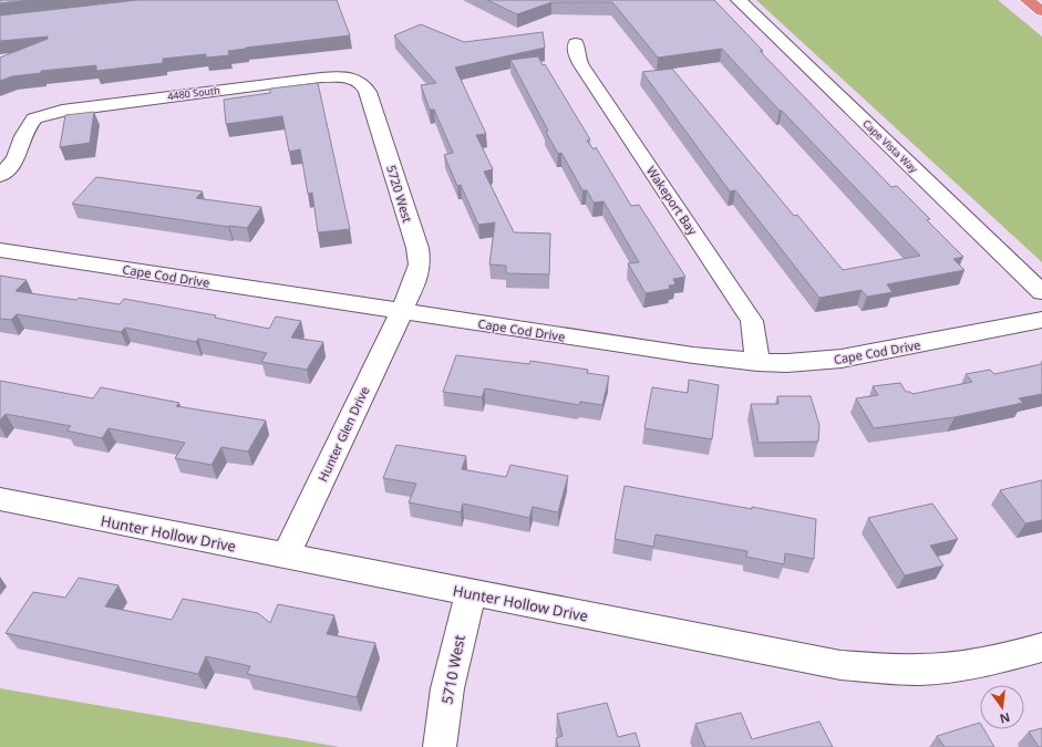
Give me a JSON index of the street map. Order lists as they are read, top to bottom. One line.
{"streets":{"street":["4480 South","Cape Vista Way","5720 West","Wakeport Bay","Cape Cod Drive","Hunter Glen Drive","Hunter Hollow Drive","5710 West"]},"crossings":[["4480 South","5720 West"],["5720 West","Cape Cod Drive"],["5720 West","Hunter Glen Drive"],["Wakeport Bay","Cape Cod Drive"],["Cape Cod Drive","Hunter Glen Drive"],["Hunter Glen Drive","Hunter Hollow Drive"],["Hunter Hollow Drive","5710 West"]],"north":"bottom"}
